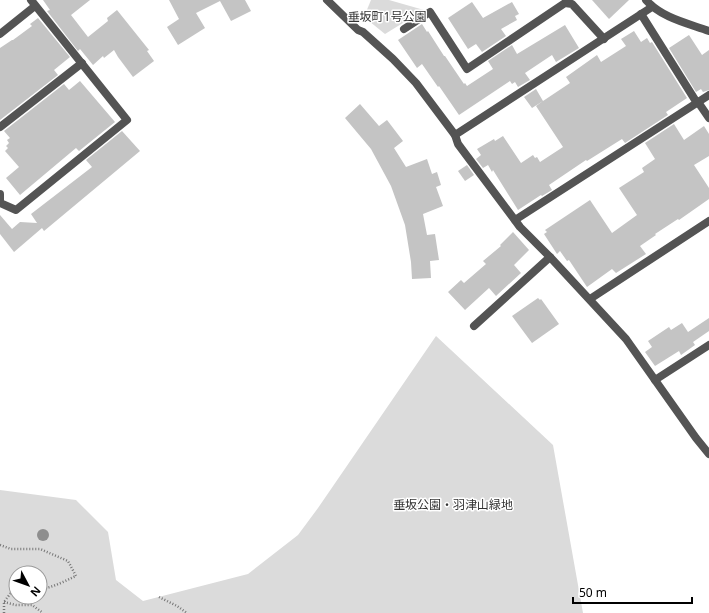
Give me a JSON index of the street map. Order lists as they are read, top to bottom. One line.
{"parks":["垂坂町1号公園","垂坂公園・羽津山緑地"],"scale_bar":"50 m","north":"bottom right"}
